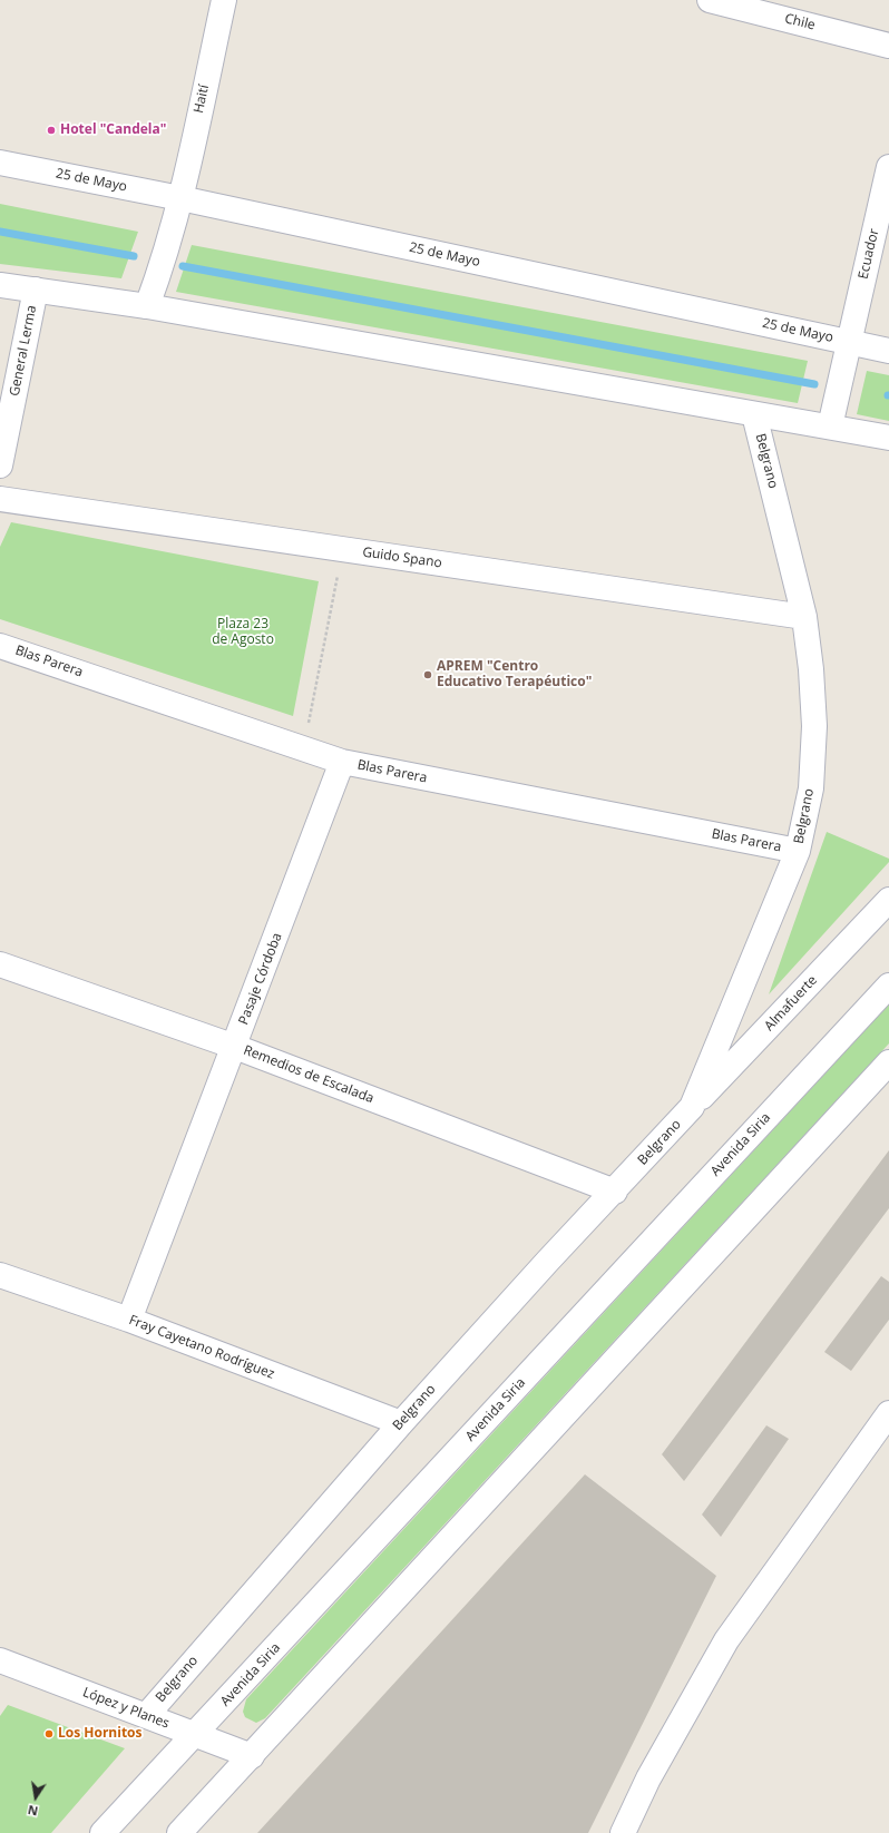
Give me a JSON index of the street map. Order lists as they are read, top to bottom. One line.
{"streets":{"street":["Chile","Haití","25 de Mayo","Ecuador","General Lerma","Belgrano","Guido Spano","Blas Parera","Pasaje Córdoba","Almafuerte","Remedios de Escalada","Avenida Siria","Fray Cayetano Rodríguez","López y Planes"]},"crossings":[["Haití","25 de Mayo"],["25 de Mayo","Ecuador"],["Belgrano","Guido Spano"],["Belgrano","Blas Parera"],["Belgrano","Almafuerte"],["Belgrano","Remedios de Escalada"],["Belgrano","Fray Cayetano Rodríguez"],["Belgrano","López y Planes"],["Blas Parera","Pasaje Córdoba"],["Pasaje Córdoba","Remedios de Escalada"],["Pasaje Córdoba","Fray Cayetano Rodríguez"],["Avenida Siria","López y Planes"]],"parks":["Plaza 23 de Agosto"],"places":["Hotel \"Candela\"","APREM \"Centro Educativo Terapéutico\"","Los Hornitos"],"north":"bottom"}
